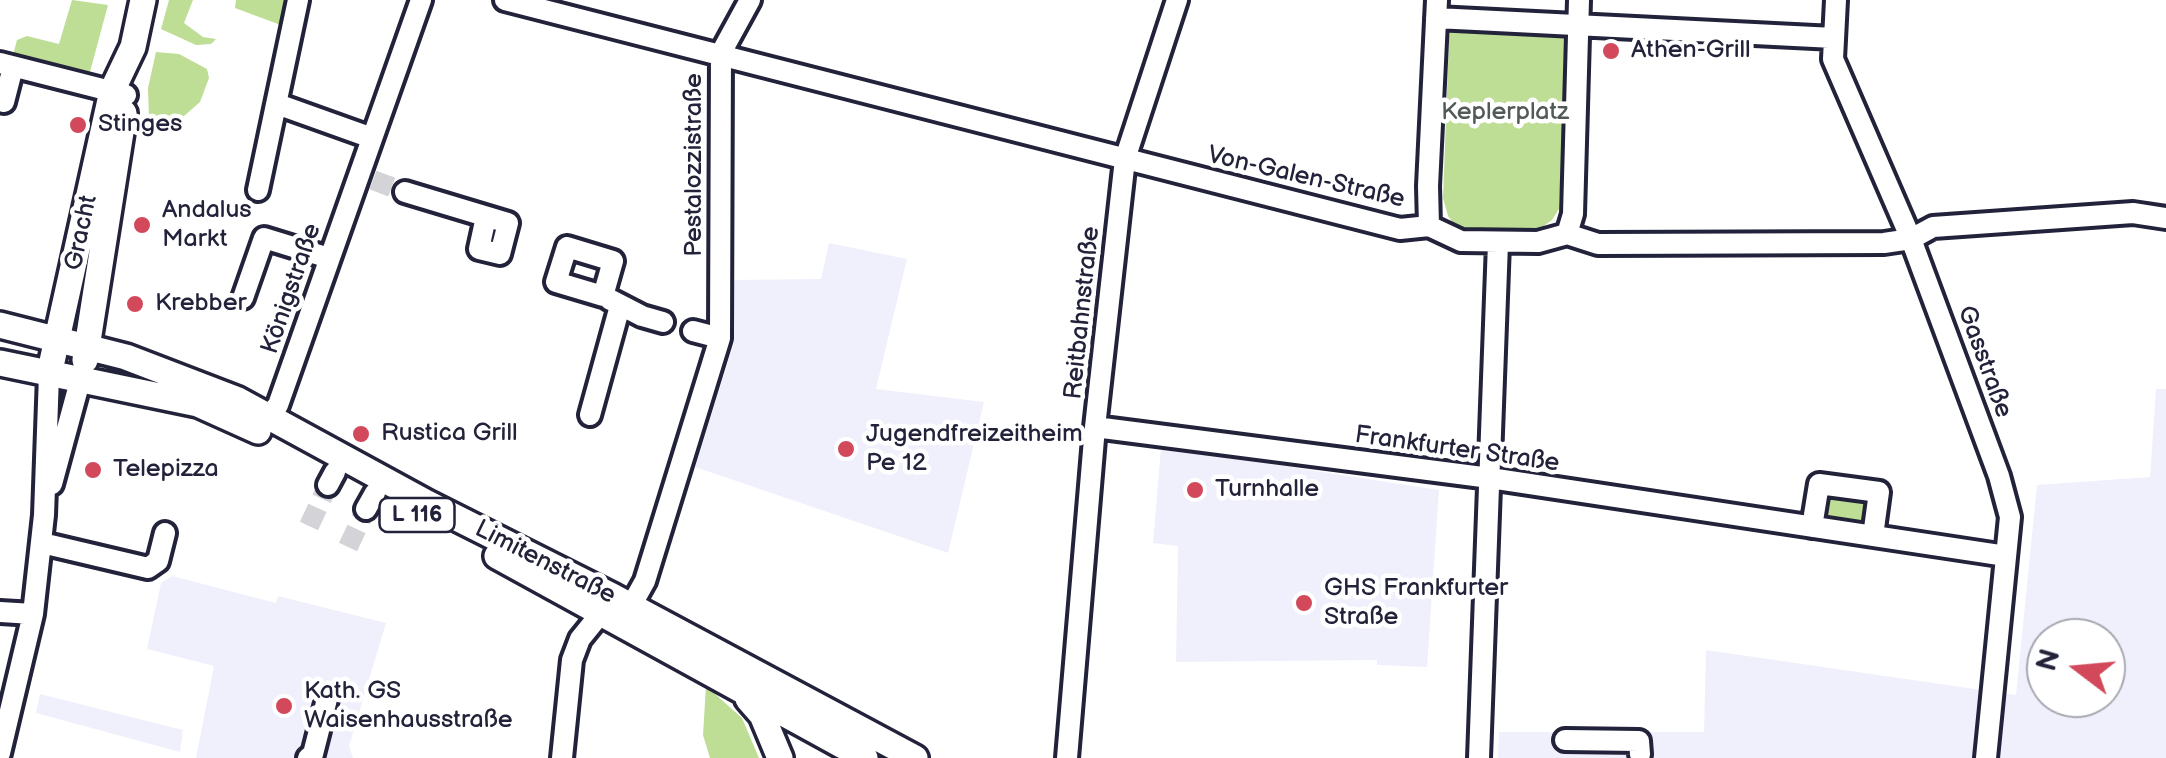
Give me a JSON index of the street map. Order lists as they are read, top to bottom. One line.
{"streets":{"main road":["Gracht","L 116","Limitenstraße"],"street":["Pestalozzistraße","Von-Galen-Straße","Königstraße","Reitbahnstraße","Gasstraße","Frankfurter Straße"]},"crossings":[["Pestalozzistraße","Von-Galen-Straße"],["Pestalozzistraße","Limitenstraße"],["Von-Galen-Straße","Reitbahnstraße"],["Von-Galen-Straße","Gasstraße"],["Gracht","Limitenstraße"],["Königstraße","Limitenstraße"],["Reitbahnstraße","Frankfurter Straße"],["Gasstraße","Frankfurter Straße"],["L 116","Limitenstraße"]],"parks":["Keplerplatz"],"places":["Athen-Grill","Stinges","Andalus Markt","Krebber","Rustica Grill","Jugendfreizeitheim Pe 12","Telepizza","Turnhalle","GHS Frankfurter Straße","Kath. GS Waisenhausstraße"],"north":"left"}
